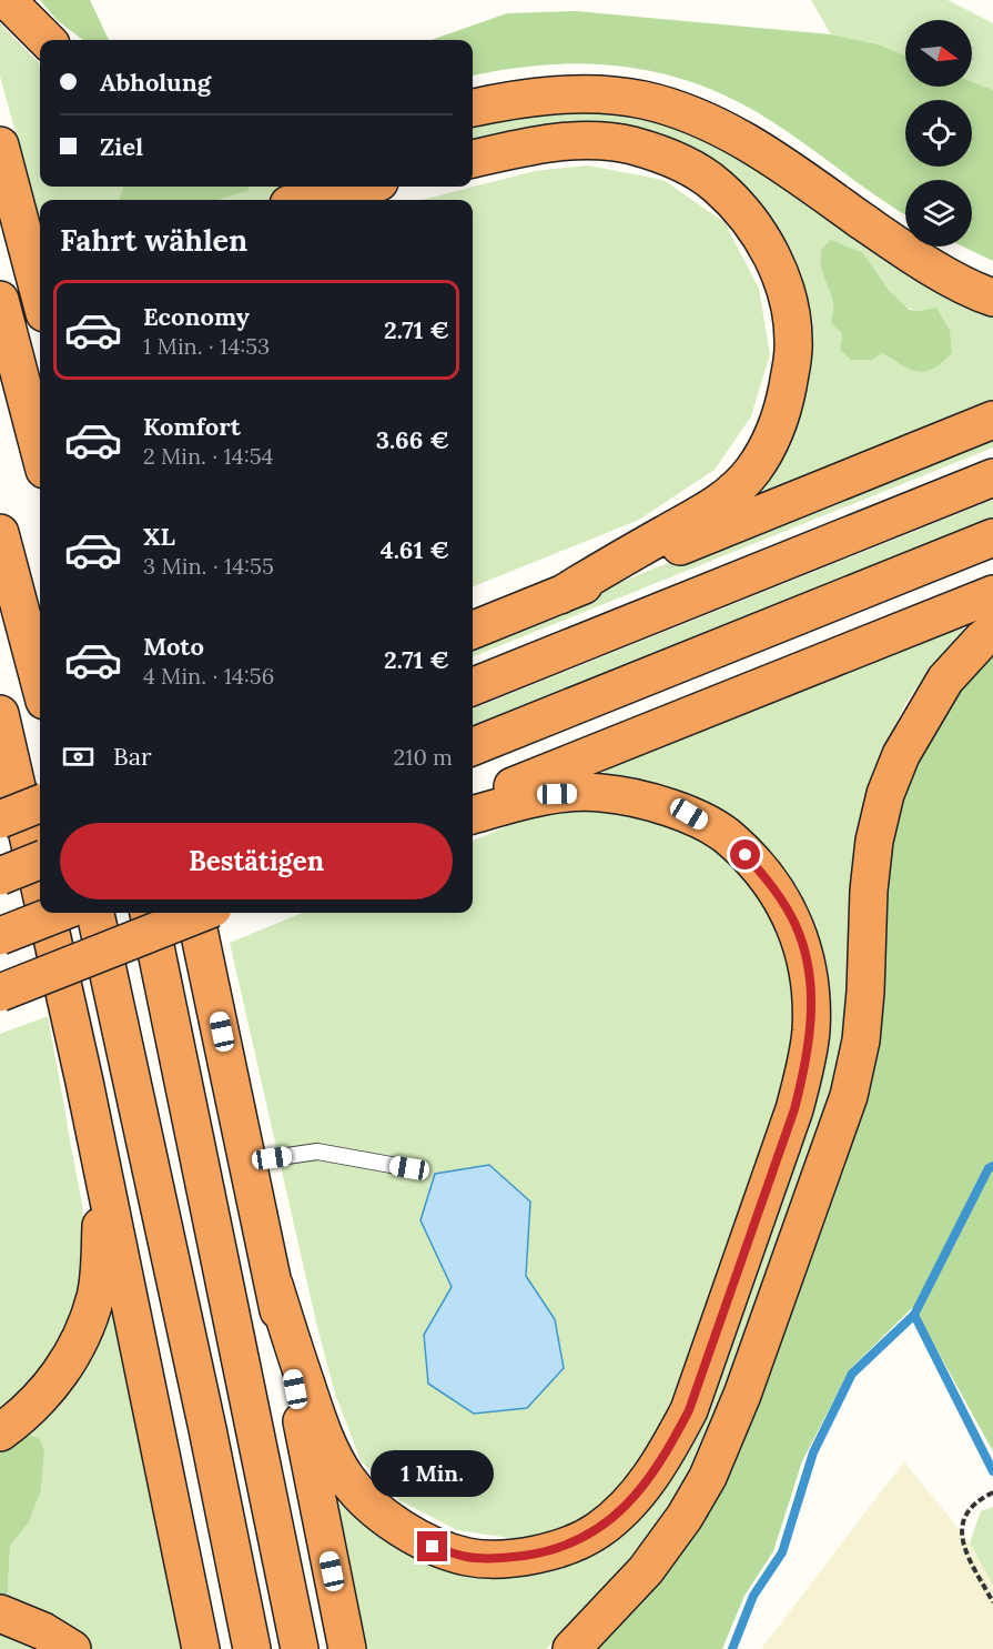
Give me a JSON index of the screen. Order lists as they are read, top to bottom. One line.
{"north":"right","page":{"banner":["Abholung","Ziel"],"heading":"Fahrt wählen","list":[{"name":"Economy","note":"1 Min. · 14:53","value":"2.71 €"},{"name":"Komfort","note":"2 Min. · 14:54","value":"3.66 €"},{"name":"XL","note":"3 Min. · 14:55","value":"4.61 €"},{"name":"Moto","note":"4 Min. · 14:56","value":"2.71 €"}],"pay":["Bar","210 m"],"buttons":"Bestätigen","bubble":"1 Min."}}
